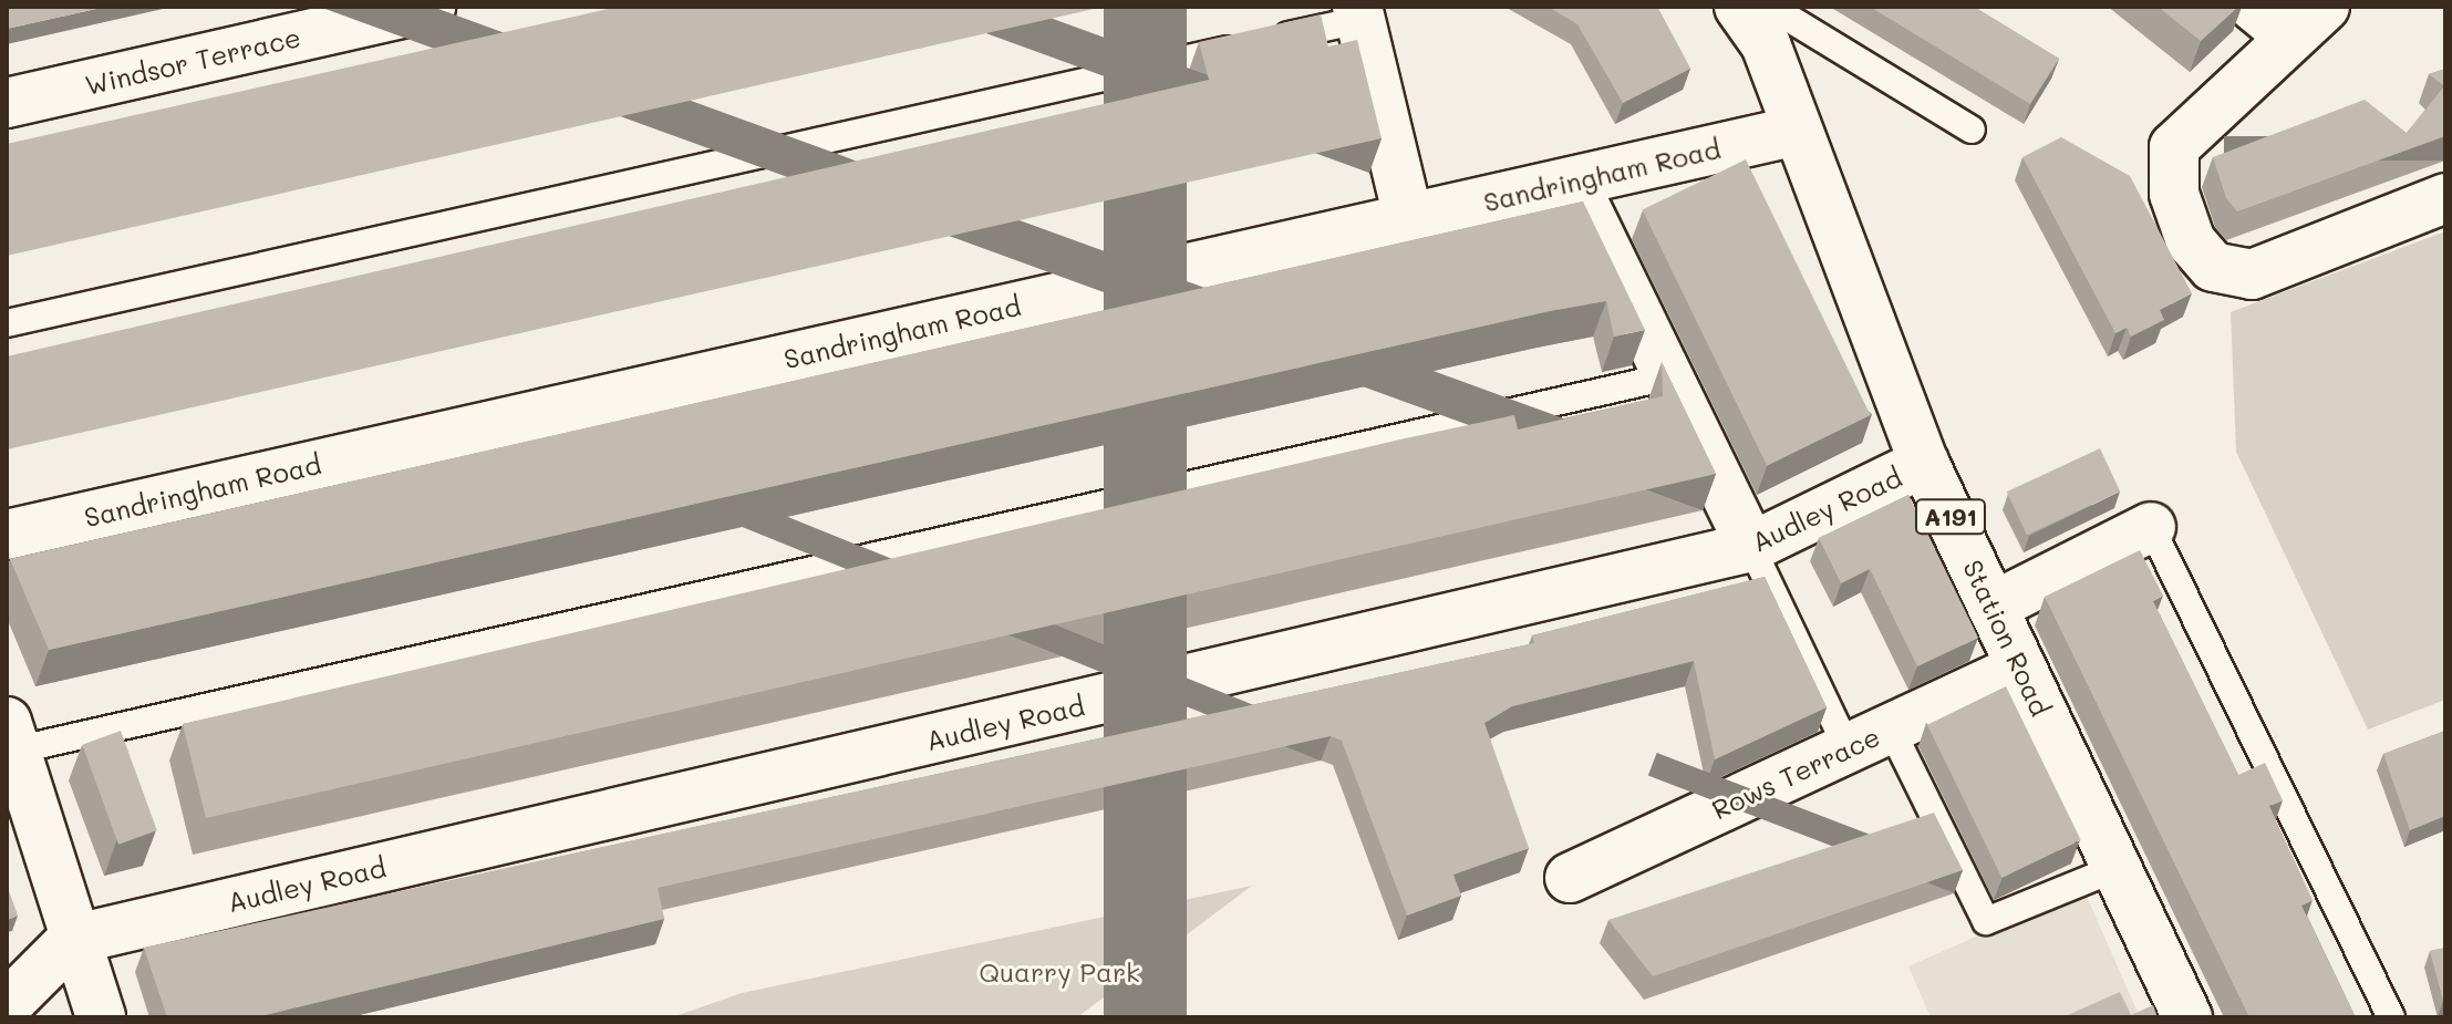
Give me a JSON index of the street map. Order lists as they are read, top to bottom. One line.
{"streets":{"street":["Windsor Terrace","Sandringham Road","Audley Road","A191","Station Road","Rows Terrace"]},"crossings":[["Sandringham Road","Station Road"],["Audley Road","Station Road"],["Station Road","Rows Terrace"]],"parks":["Quarry Park"]}
